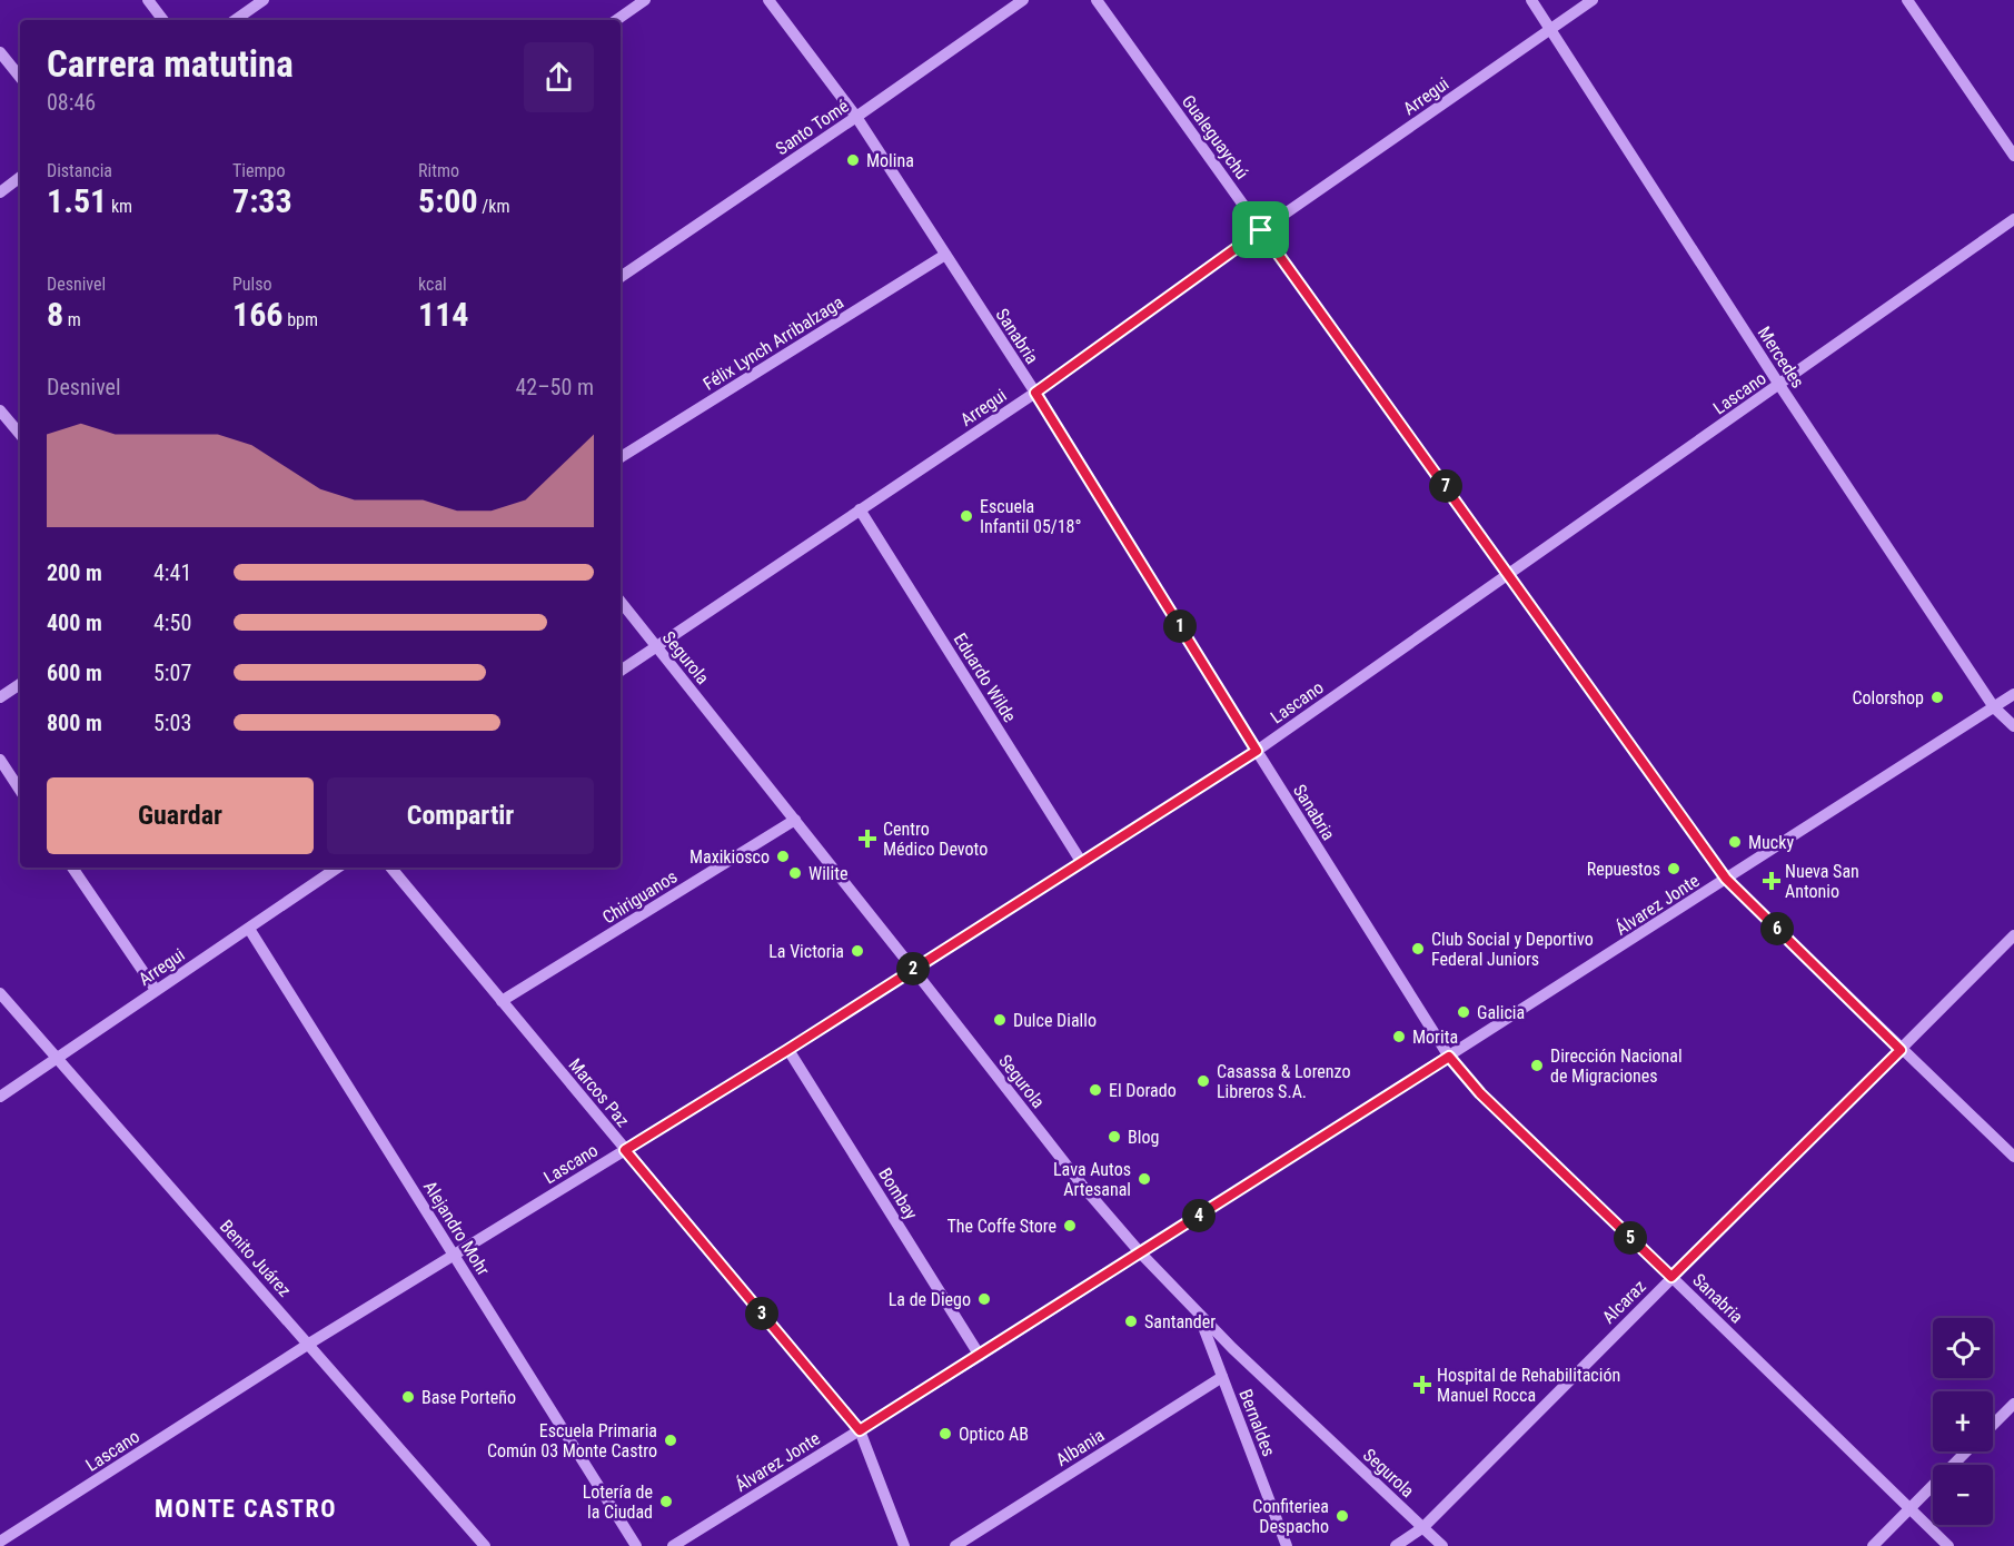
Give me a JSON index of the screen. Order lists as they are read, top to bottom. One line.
{"streets":{"street":["Arregui","Santo Tomé","Gualeguaychú","Sanabria","Félix Lynch Arribalzaga","Mercedes","Lascano","Segurola","Eduardo Wilde","Chiriguanos","Álvarez Jonte","Marcos Paz","Bombay","Alejandro Mohr","Benito Juárez","Alcaraz","Bernaldes","Albania"]},"crossings":[["Arregui","Gualeguaychú"],["Arregui","Sanabria"],["Arregui","Mercedes"],["Arregui","Segurola"],["Arregui","Eduardo Wilde"],["Arregui","Alejandro Mohr"],["Arregui","Benito Juárez"],["Santo Tomé","Sanabria"],["Gualeguaychú","Lascano"],["Gualeguaychú","Álvarez Jonte"],["Gualeguaychú","Alcaraz"],["Sanabria","Félix Lynch Arribalzaga"],["Sanabria","Lascano"],["Sanabria","Álvarez Jonte"],["Sanabria","Alcaraz"],["Mercedes","Lascano"],["Mercedes","Álvarez Jonte"],["Lascano","Segurola"],["Lascano","Eduardo Wilde"],["Lascano","Marcos Paz"],["Lascano","Bombay"],["Lascano","Alejandro Mohr"],["Lascano","Benito Juárez"],["Segurola","Chiriguanos"],["Segurola","Álvarez Jonte"],["Segurola","Alcaraz"],["Segurola","Bernaldes"],["Chiriguanos","Marcos Paz"],["Álvarez Jonte","Marcos Paz"],["Álvarez Jonte","Bombay"],["Bernaldes","Albania"]],"districts":["MONTE CASTRO"],"places":{"other":["Molina","Escuela Infantil 05/18°","Colorshop","Mucky","Maxikiosco","Repuestos","Wilite","Club Social y Deportivo Federal Juniors","La Victoria","Galicia","Dulce Diallo","Morita","Dirección Nacional de Migraciones","Casassa & Lorenzo Libreros S.A.","El Dorado","Blog","Lava Autos Artesanal","The Coffe Store","La de Diego","Santander","Base Porteño","Optico AB","Escuela Primaria Común 03 Monte Castro","Lotería de la Ciudad","Confiteriea Despacho"],"health":["Centro Médico Devoto","Nueva San Antonio","Hospital de Rehabilitación Manuel Rocca"]},"page":{"heading":["Carrera matutina","08:46"],"stats":[["Distancia","1.51 km"],["Tiempo","7:33"],["Ritmo","5:00 /km"],["Desnivel","8 m"],["Pulso","166 bpm"],["kcal","114"]],"chart":["Desnivel","42–50 m"],"pins":["7","1","6","2","4","5","3"],"list":[{"name":"200 m","note":"4:41"},{"name":"400 m","note":"4:50"},{"name":"600 m","note":"5:07"},{"name":"800 m","note":"5:03"}],"buttons":["Guardar","Compartir"],"map_buttons":["+","−"]}}
